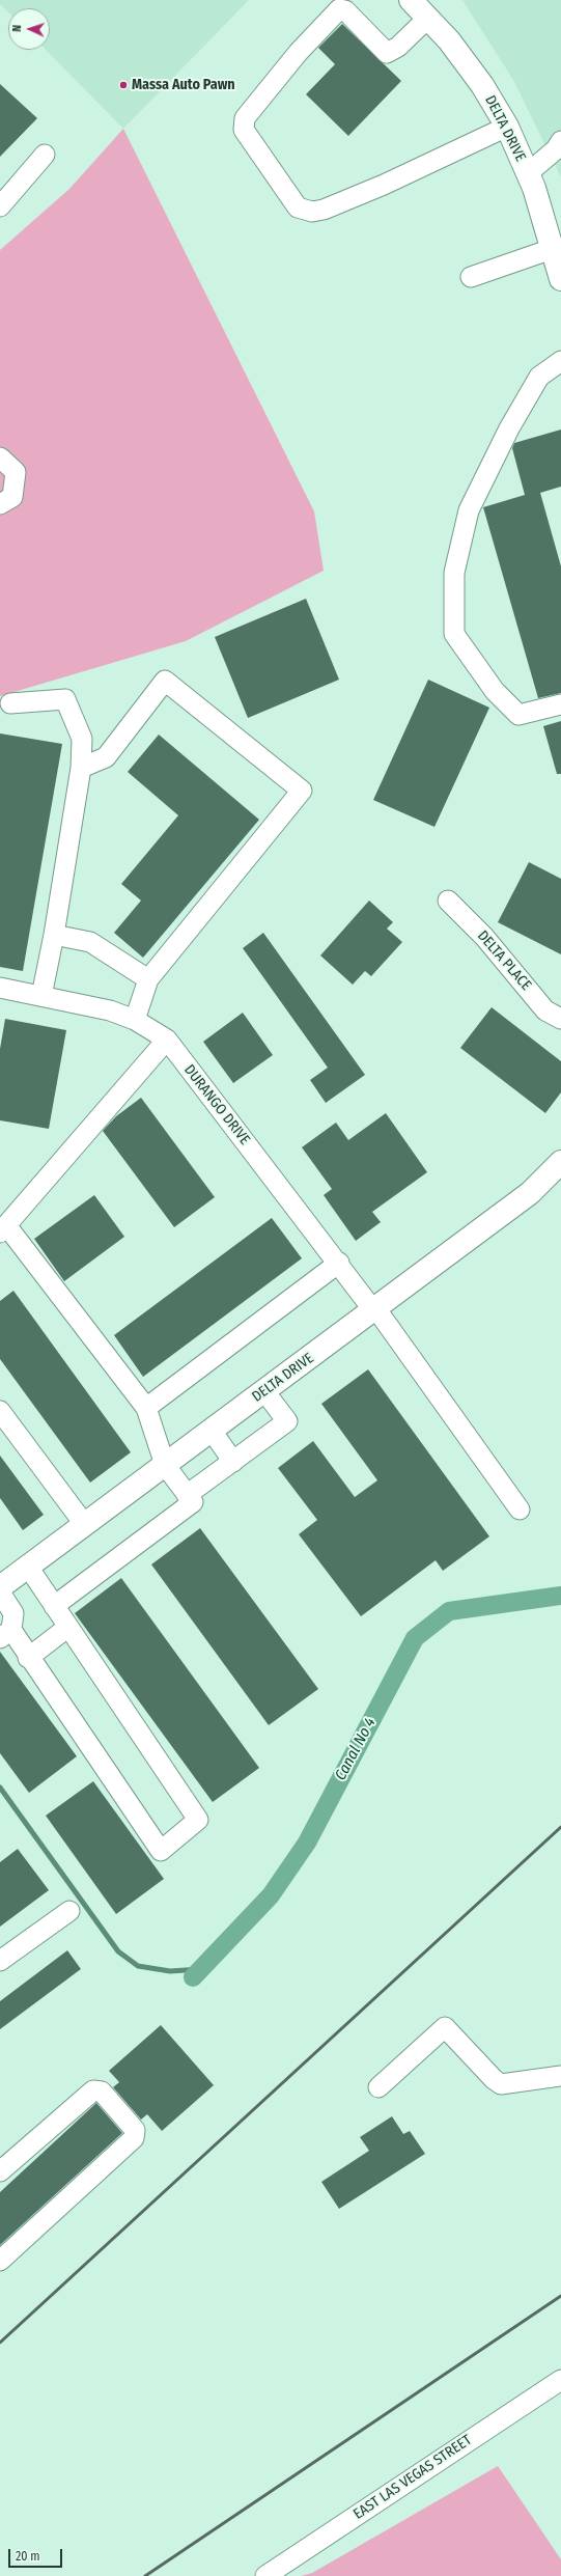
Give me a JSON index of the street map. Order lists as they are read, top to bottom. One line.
{"streets":{"main road":["DELTA DRIVE"],"street":["DELTA PLACE","DURANGO DRIVE","EAST LAS VEGAS STREET"]},"crossings":[["DELTA DRIVE","DURANGO DRIVE"]],"water":["Canal No 4"],"places":["Massa Auto Pawn"],"scale_bar":"20 m","north":"left"}
